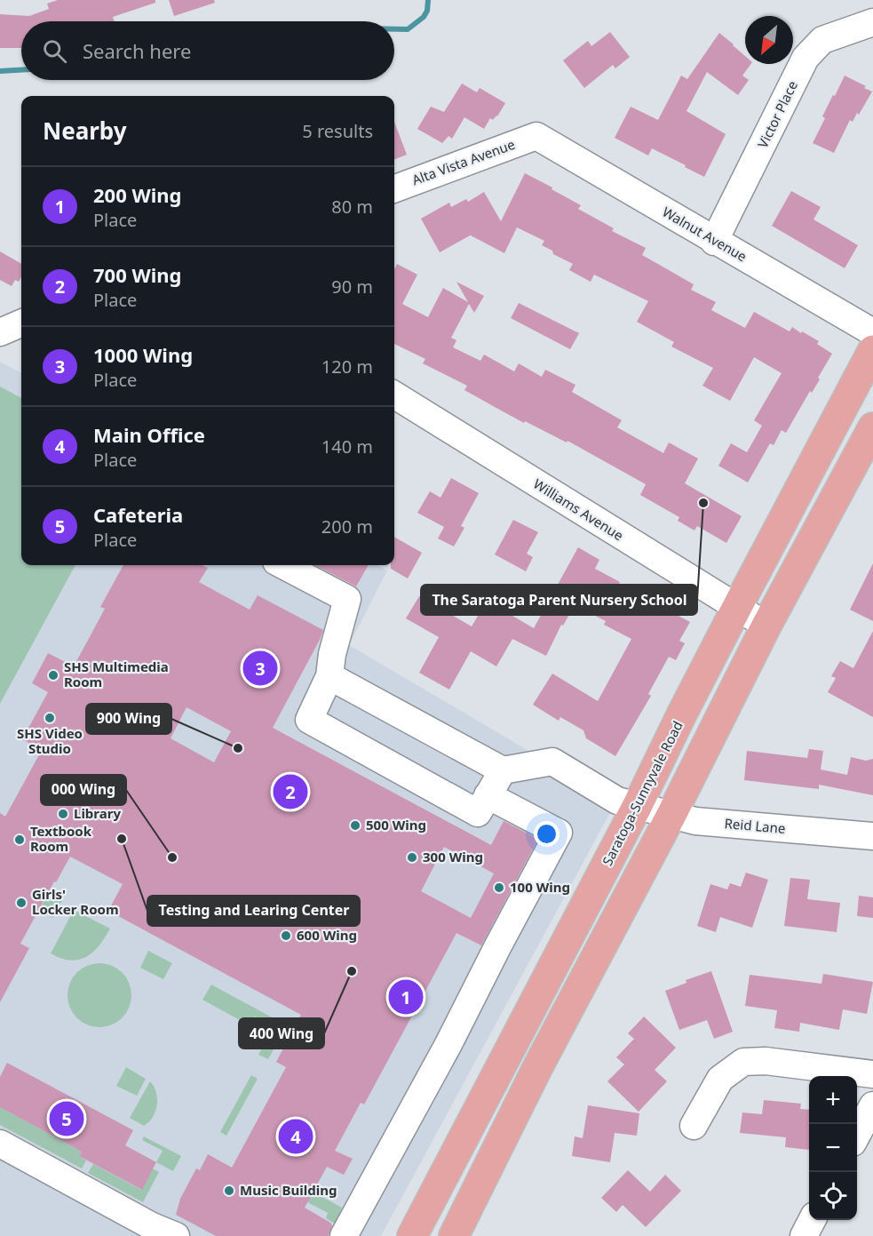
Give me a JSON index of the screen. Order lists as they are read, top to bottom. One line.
{"streets":{"main road":["Saratoga-Sunnyvale Road"],"street":["Victor Place","Alta Vista Avenue","Walnut Avenue","Williams Avenue","Reid Lane"]},"crossings":[["Victor Place","Walnut Avenue"],["Alta Vista Avenue","Walnut Avenue"],["Williams Avenue","Saratoga-Sunnyvale Road"],["Saratoga-Sunnyvale Road","Reid Lane"]],"places":["The Saratoga Parent Nursery School","SHS Multimedia Room","SHS Video Studio","900 Wing","Library","500 Wing","Testing and Learing Center","Textbook Room","000 Wing","300 Wing","100 Wing","Girls' Locker Room","600 Wing","400 Wing","Music Building"],"north":"bottom left","page":{"search":"Search here","heading":["Nearby","5 results"],"list":[{"mark":"1","name":"200 Wing","note":"Place","value":"80 m"},{"mark":"2","name":"700 Wing","note":"Place","value":"90 m"},{"mark":"3","name":"1000 Wing","note":"Place","value":"120 m"},{"mark":"4","name":"Main Office","note":"Place","value":"140 m"},{"mark":"5","name":"Cafeteria","note":"Place","value":"200 m"}],"pins":["3","2","1","5","4"],"map_buttons":["+","−"]}}
